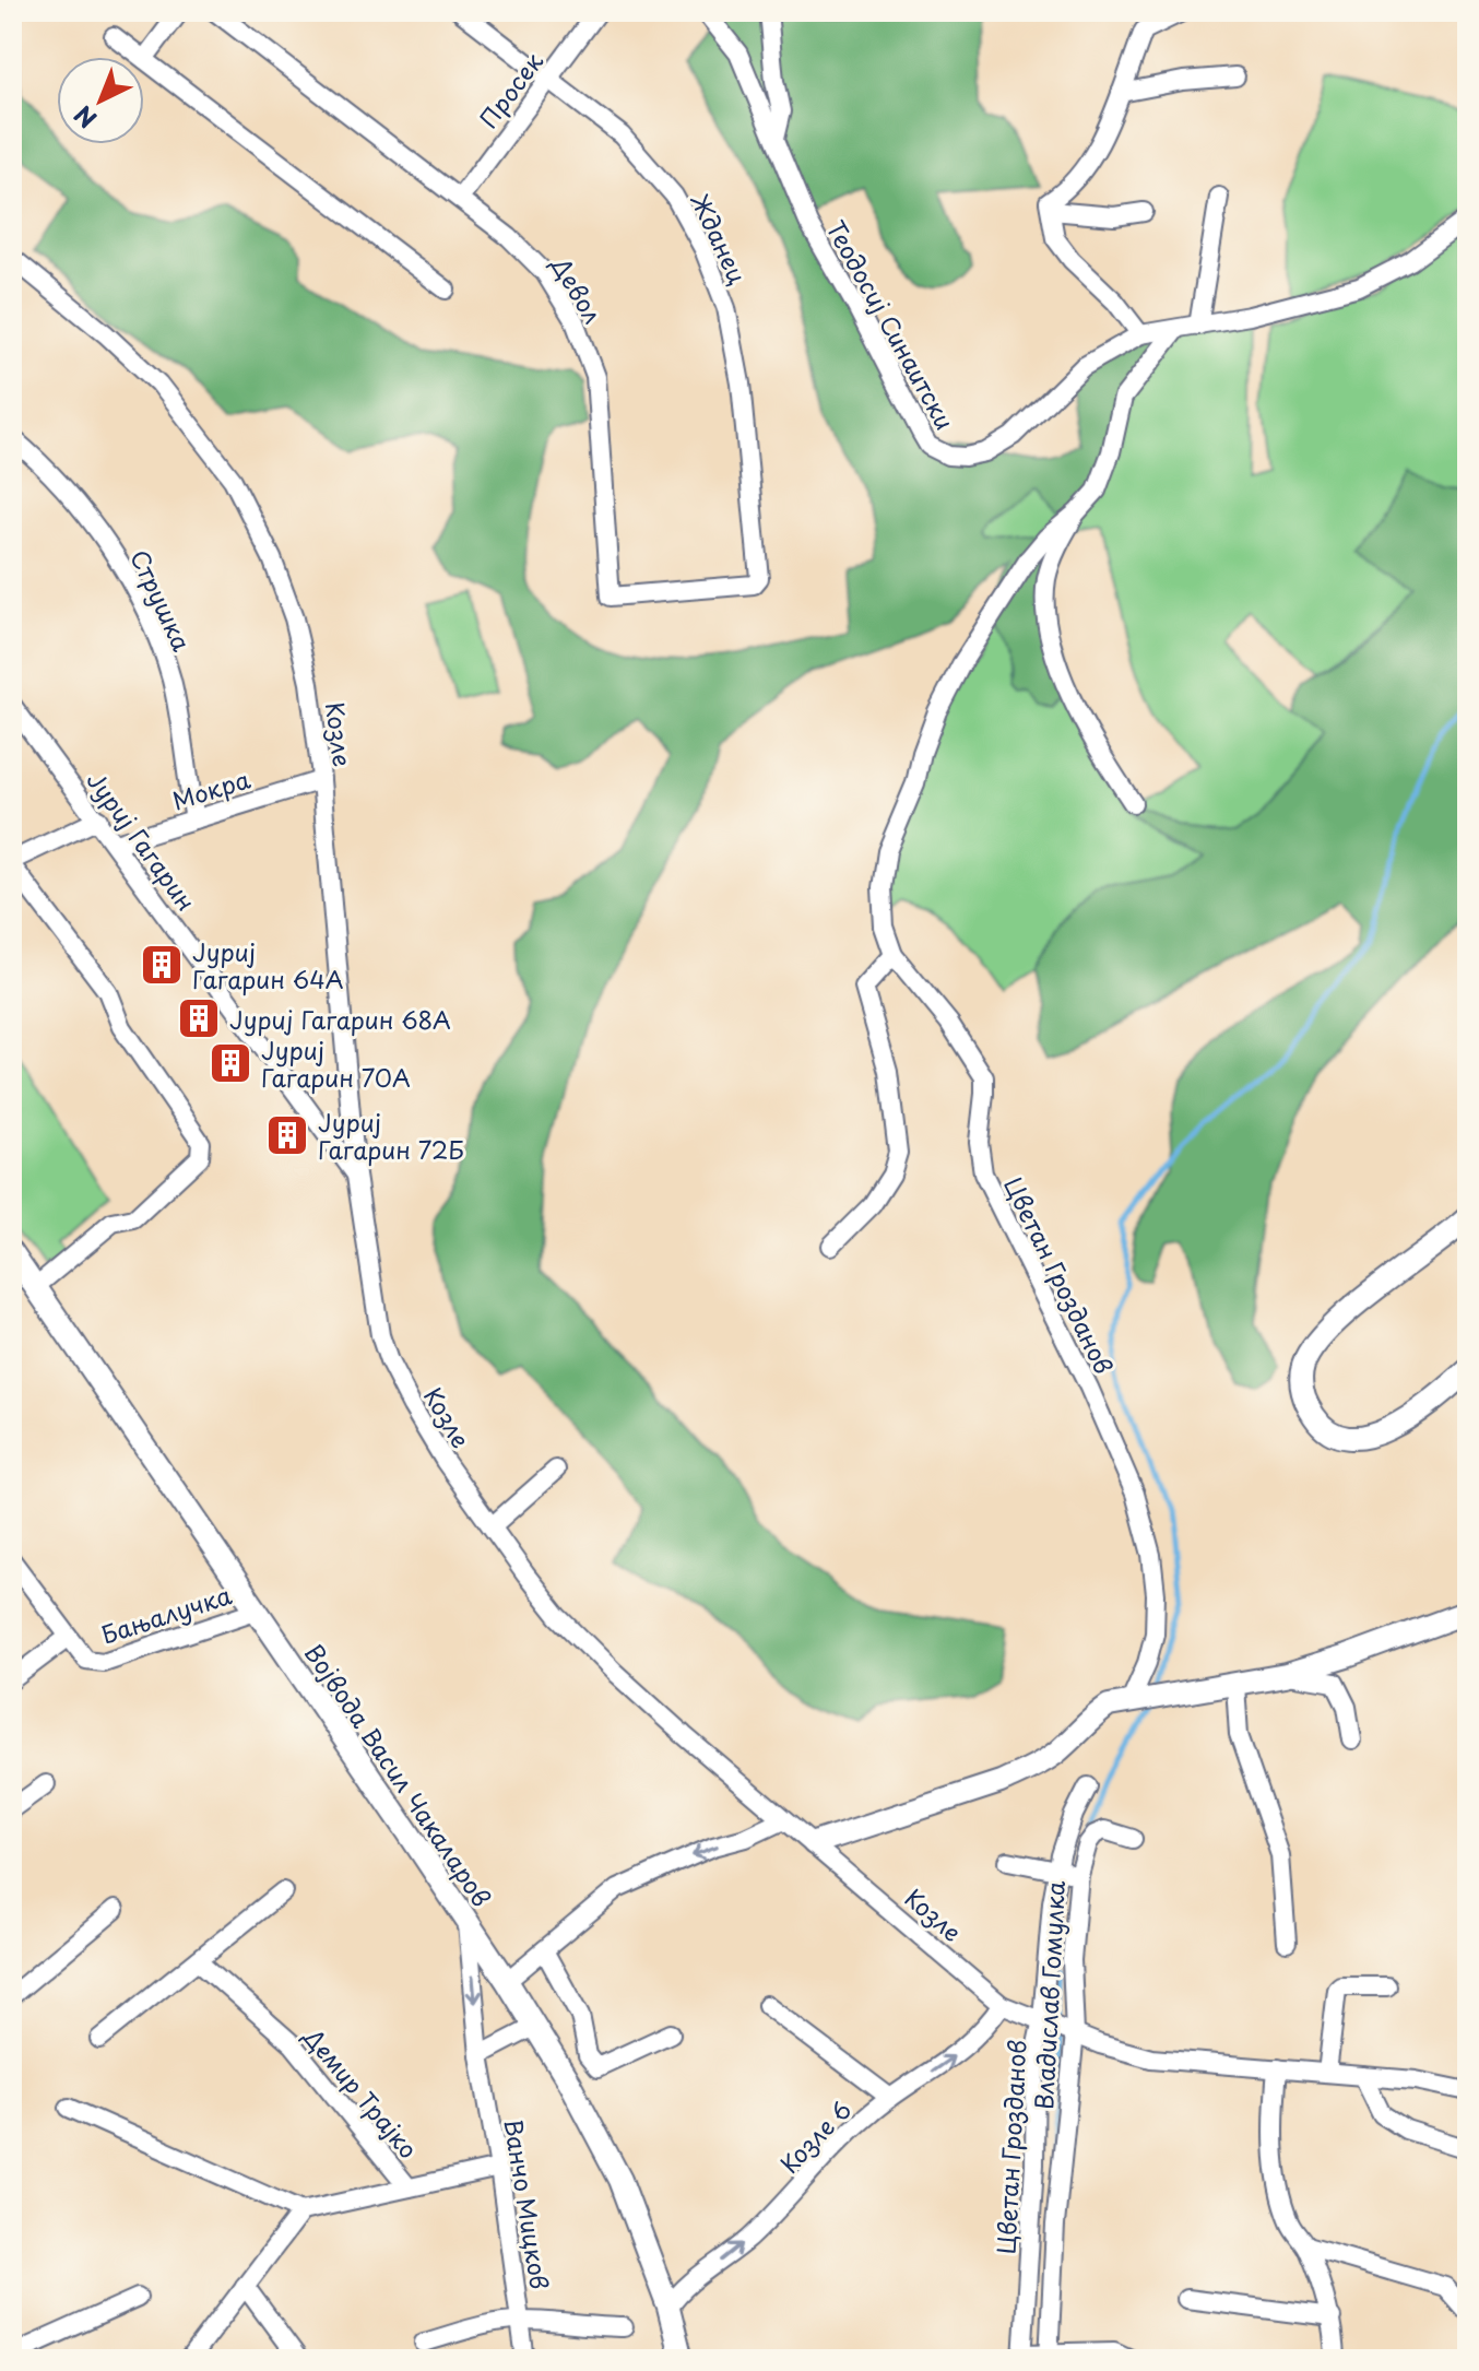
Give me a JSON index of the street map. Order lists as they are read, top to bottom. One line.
{"streets":{"street":["Просек","Жданец","Девол","Теодосиј Синаитски","Струшка","Козле","Мокра","Јуриј Гагарин","Цветан Грозданов","Бањалучка","Војвода Васил Чакаларов","Владислав Гомулка","Демир Трајко","Козле 6","Ванчо Мицков"]},"crossings":[["Просек","Жданец"],["Просек","Девол"],["Жданец","Девол"],["Струшка","Мокра"],["Козле","Мокра"],["Козле","Јуриј Гагарин"],["Козле","Цветан Грозданов"],["Козле","Владислав Гомулка"],["Козле","Козле 6"],["Мокра","Јуриј Гагарин"],["Бањалучка","Војвода Васил Чакаларов"],["Војвода Васил Чакаларов","Козле 6"],["Војвода Васил Чакаларов","Ванчо Мицков"],["Демир Трајко","Ванчо Мицков"]],"one_way":["Козле 6"],"places":{"building":["Јуриј Гагарин 64А","Јуриј Гагарин 68А","Јуриј Гагарин 70А","Јуриј Гагарин 72Б"]},"north":"bottom left"}
